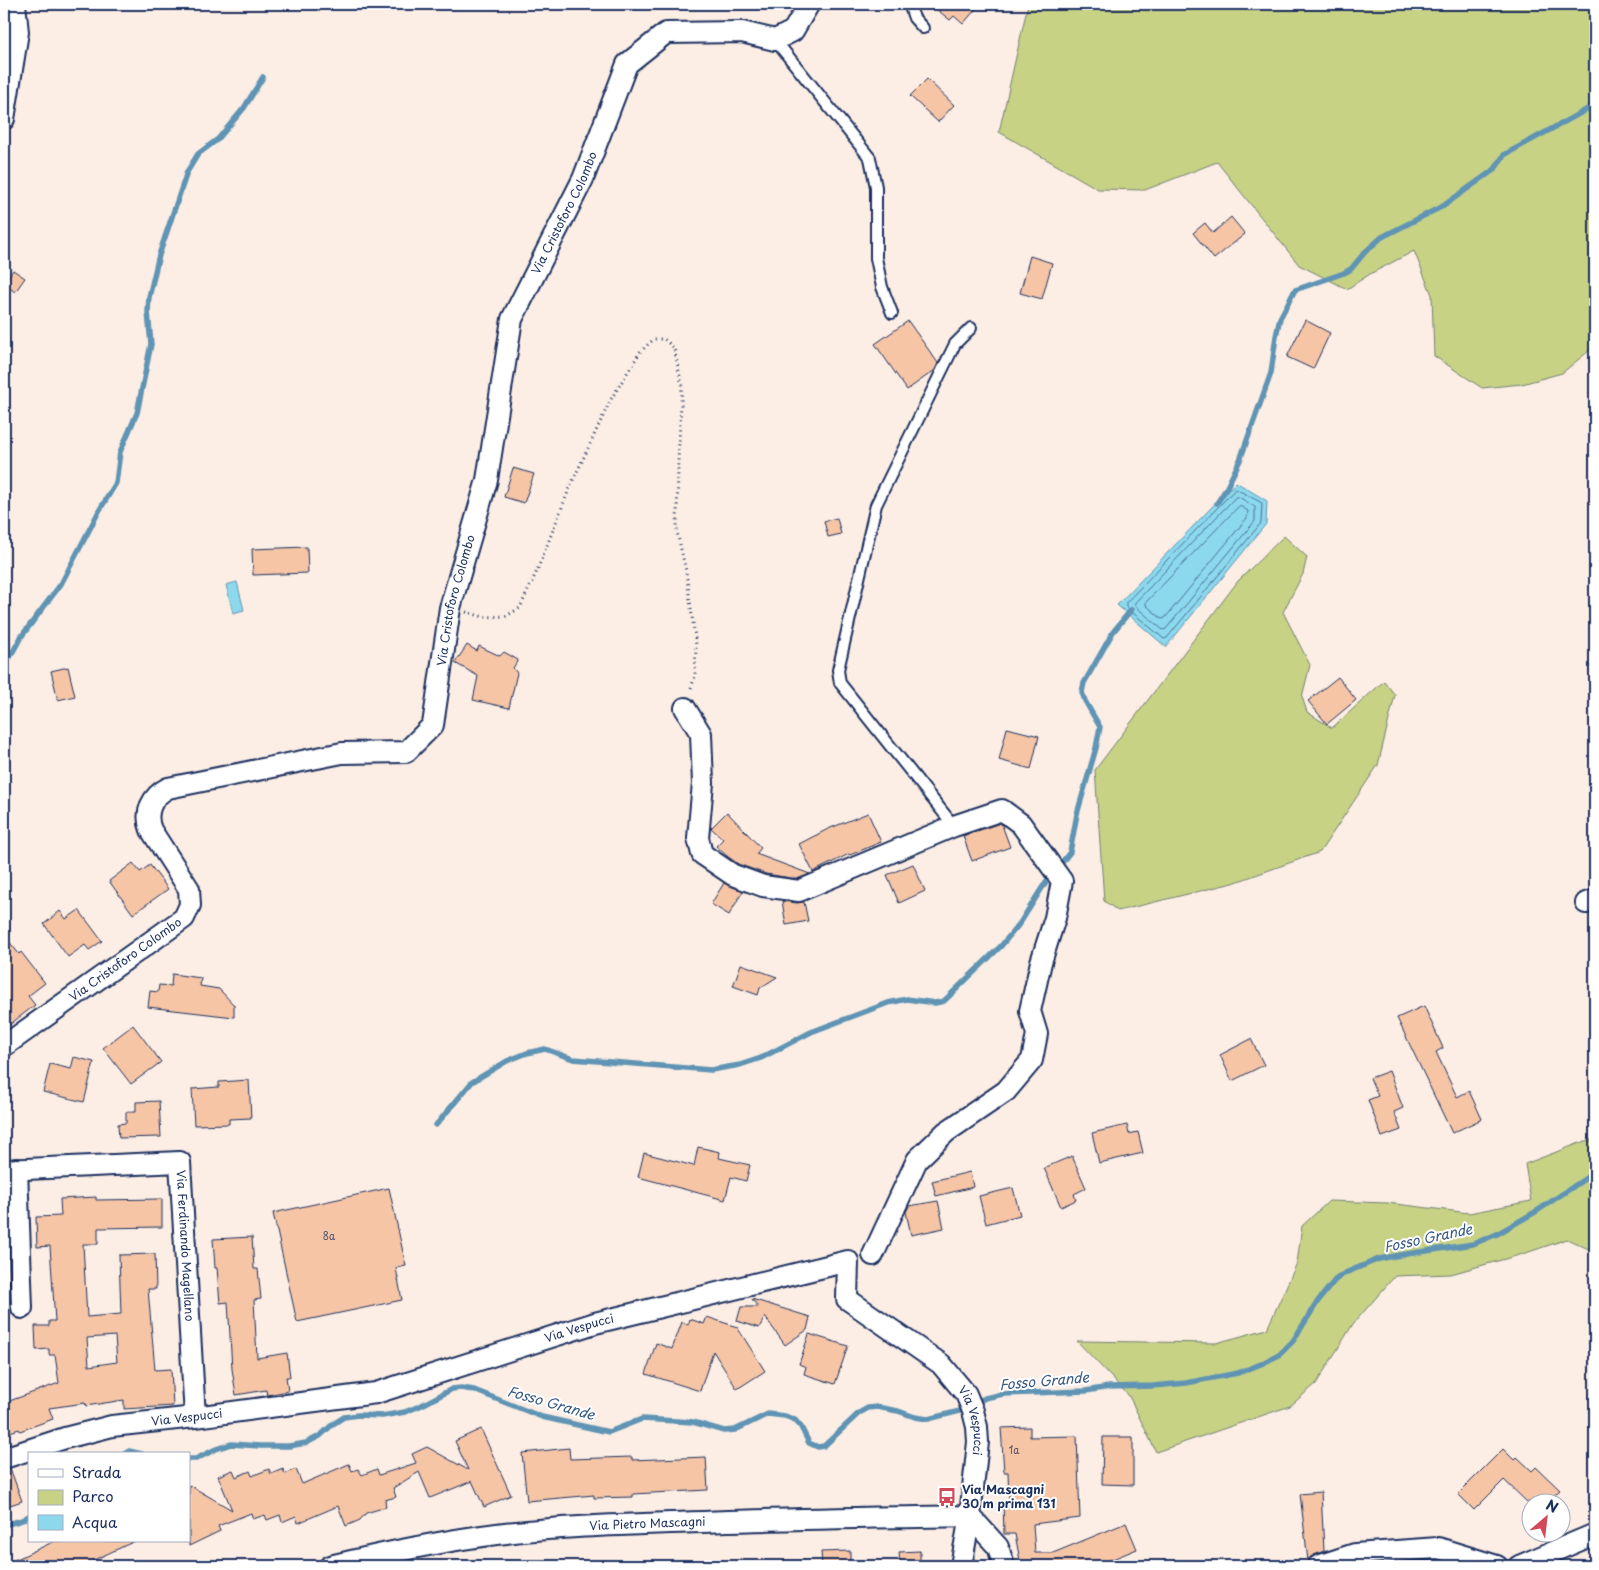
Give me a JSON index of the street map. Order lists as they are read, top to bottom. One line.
{"streets":{"street":["Via Cristoforo Colombo","Via Ferdinando Magellano","Via Vespucci","Via Pietro Mascagni"]},"crossings":[["Via Ferdinando Magellano","Via Vespucci"],["Via Vespucci","Via Pietro Mascagni"]],"water":["Fosso Grande"],"places":{"bus stop":["Via Mascagni 30 m prima 131"]},"house_numbers":["8a","1a"],"legend":["Strada","Parco","Acqua"],"north":"top right"}
